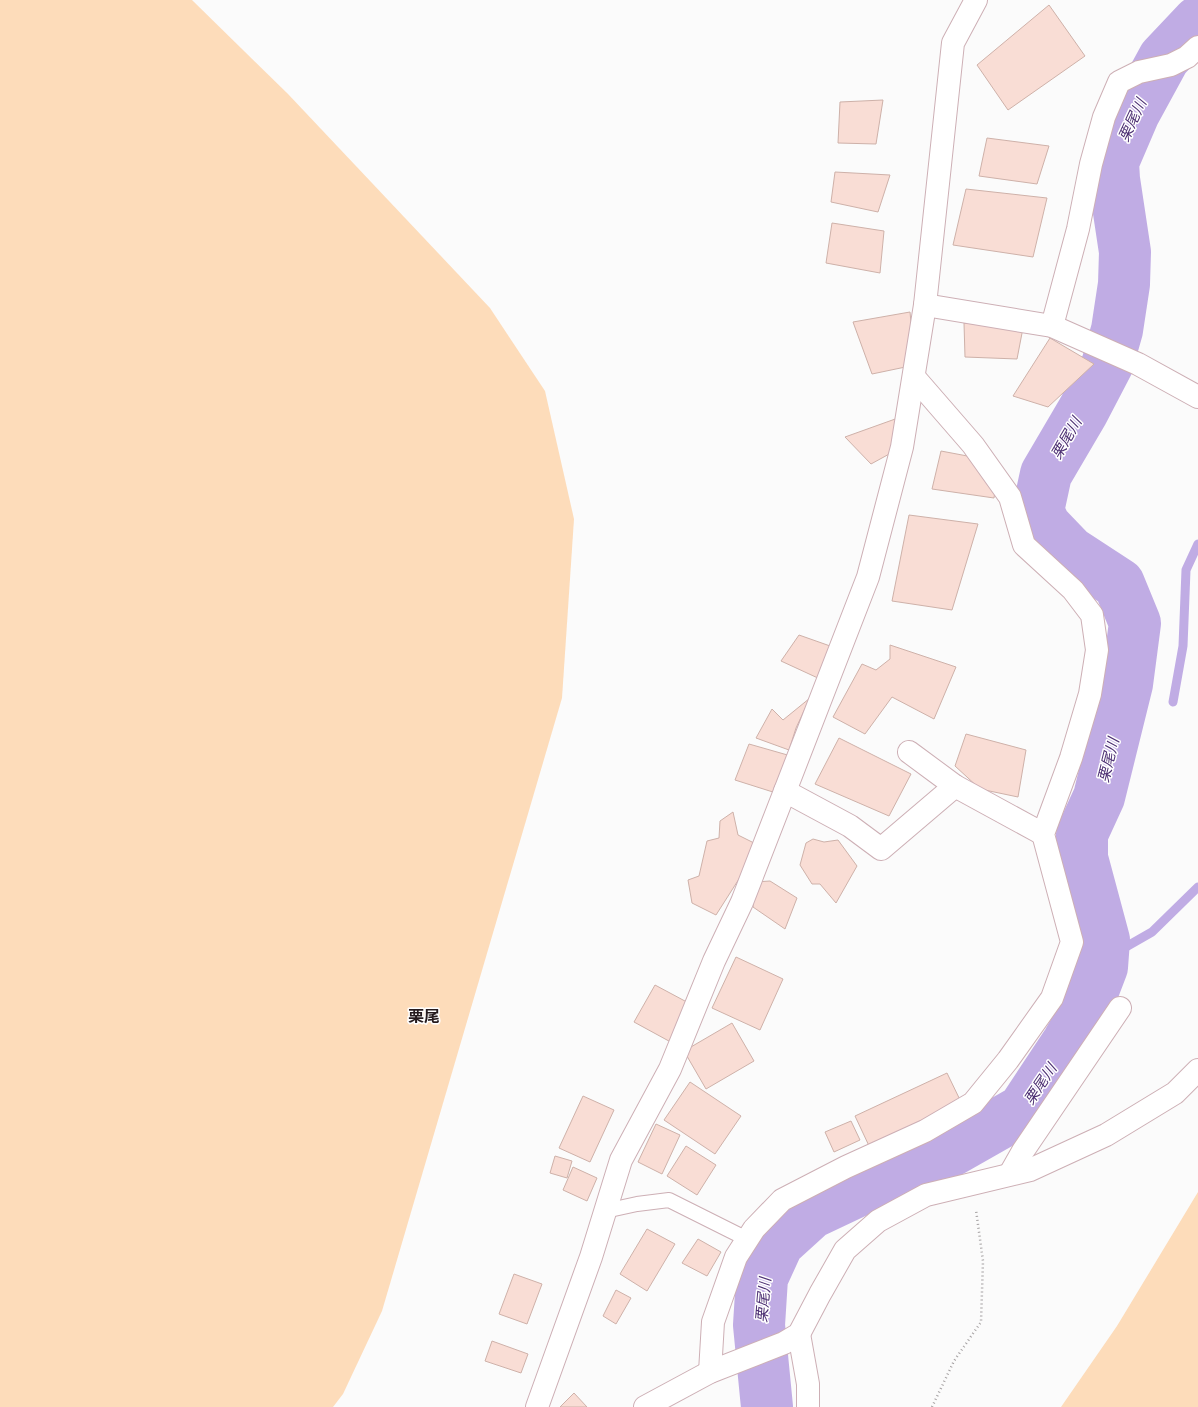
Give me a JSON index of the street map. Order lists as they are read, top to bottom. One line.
{"districts":["栗尾"],"water":["栗尾川"]}
